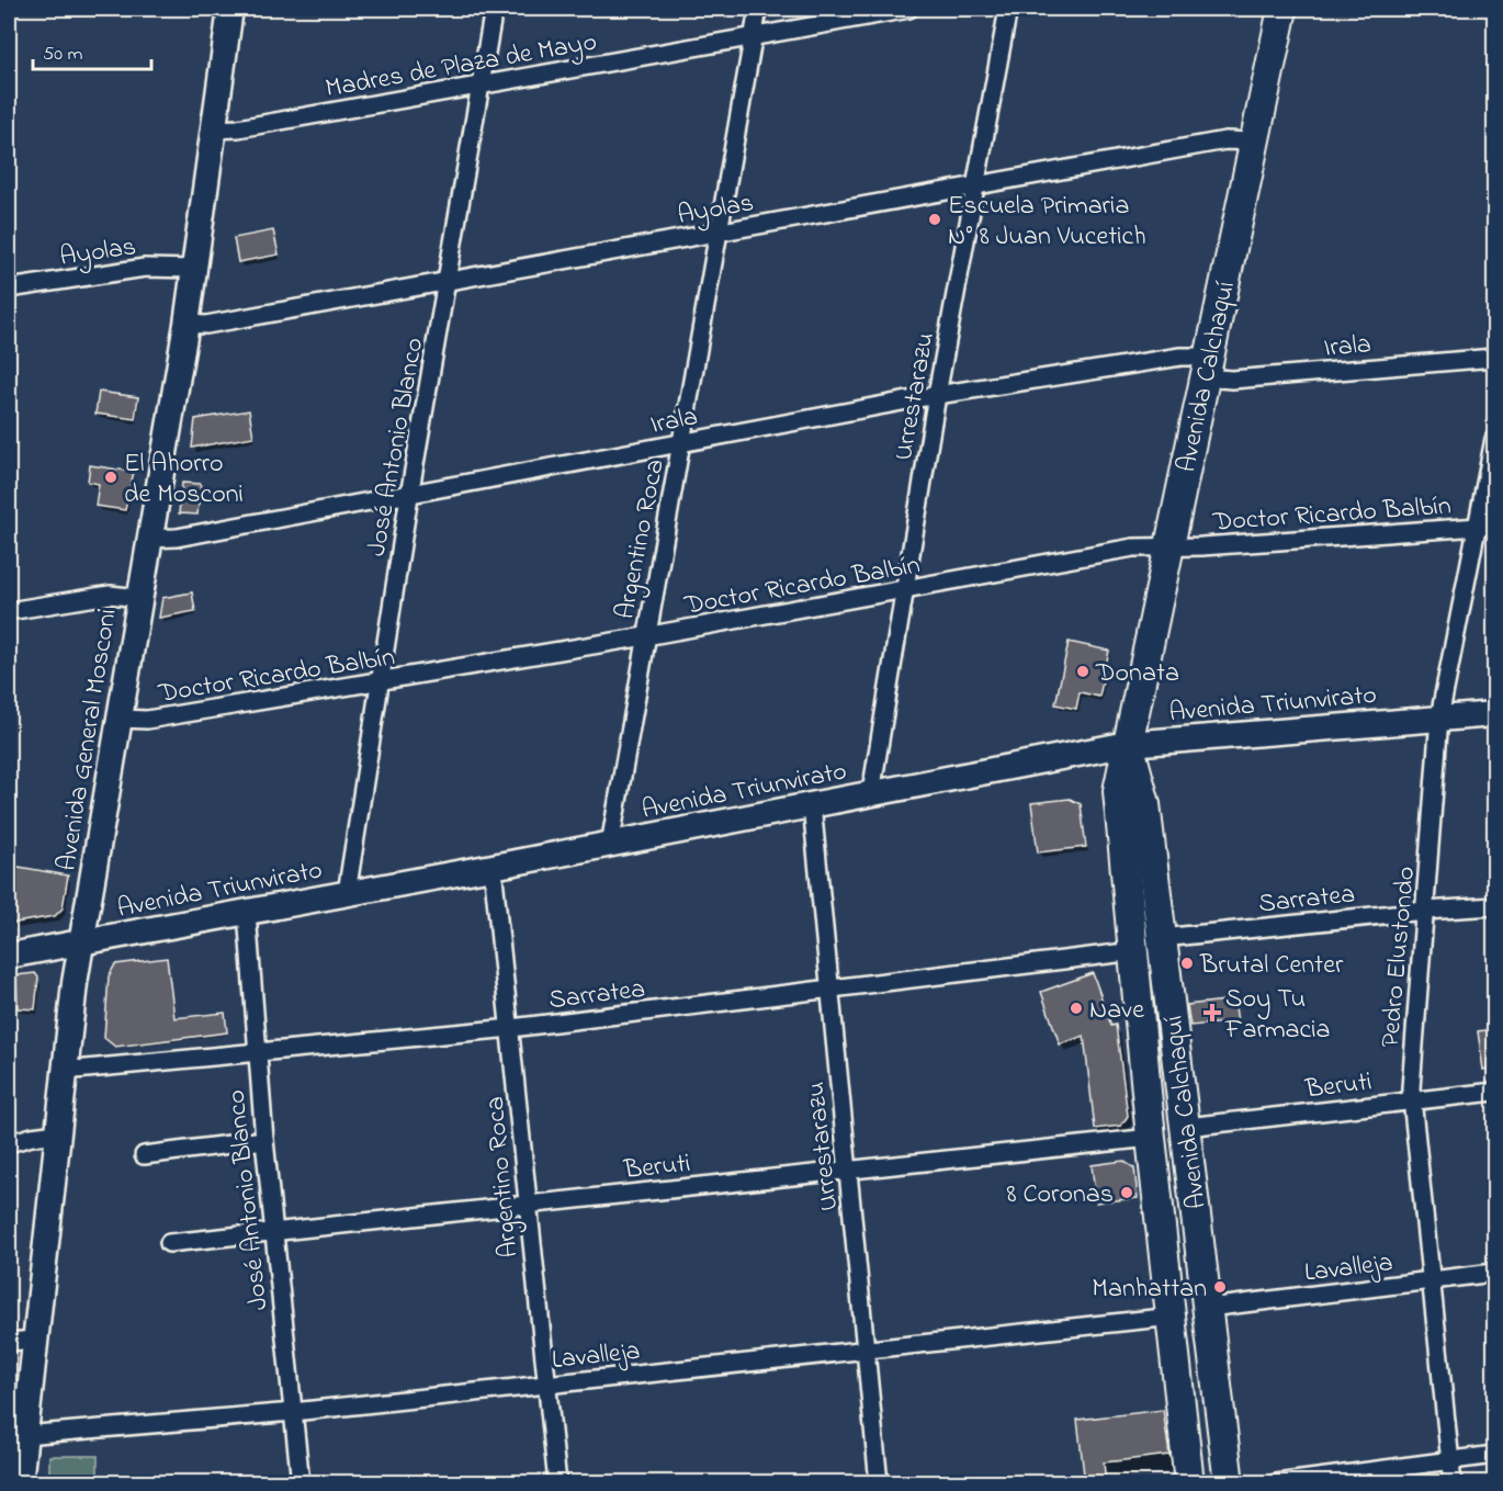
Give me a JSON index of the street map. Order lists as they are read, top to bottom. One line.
{"streets":{"main road":["Avenida Calchaquí"],"street":["Madres de Plaza de Mayo","Ayolas","Irala","Urrestarazu","José Antonio Blanco","Doctor Ricardo Balbín","Argentino Roca","Avenida Triunvirato","Avenida General Mosconi","Sarratea","Pedro Elustondo","Beruti","Lavalleja"]},"crossings":[["Madres de Plaza de Mayo","José Antonio Blanco"],["Madres de Plaza de Mayo","Argentino Roca"],["Madres de Plaza de Mayo","Avenida General Mosconi"],["Ayolas","Avenida Calchaquí"],["Ayolas","Urrestarazu"],["Ayolas","José Antonio Blanco"],["Ayolas","Argentino Roca"],["Ayolas","Avenida General Mosconi"],["Irala","Avenida Calchaquí"],["Irala","Urrestarazu"],["Irala","José Antonio Blanco"],["Irala","Argentino Roca"],["Irala","Avenida General Mosconi"],["Avenida Calchaquí","Doctor Ricardo Balbín"],["Avenida Calchaquí","Avenida Triunvirato"],["Avenida Calchaquí","Sarratea"],["Avenida Calchaquí","Beruti"],["Avenida Calchaquí","Lavalleja"],["Urrestarazu","Doctor Ricardo Balbín"],["Urrestarazu","Avenida Triunvirato"],["Urrestarazu","Sarratea"],["Urrestarazu","Beruti"],["Urrestarazu","Lavalleja"],["José Antonio Blanco","Doctor Ricardo Balbín"],["José Antonio Blanco","Avenida Triunvirato"],["José Antonio Blanco","Sarratea"],["José Antonio Blanco","Beruti"],["José Antonio Blanco","Lavalleja"],["Doctor Ricardo Balbín","Argentino Roca"],["Doctor Ricardo Balbín","Avenida General Mosconi"],["Doctor Ricardo Balbín","Pedro Elustondo"],["Argentino Roca","Avenida Triunvirato"],["Argentino Roca","Sarratea"],["Argentino Roca","Beruti"],["Argentino Roca","Lavalleja"],["Avenida Triunvirato","Avenida General Mosconi"],["Avenida Triunvirato","Pedro Elustondo"],["Avenida General Mosconi","Sarratea"],["Avenida General Mosconi","Lavalleja"],["Sarratea","Pedro Elustondo"],["Pedro Elustondo","Beruti"],["Pedro Elustondo","Lavalleja"]],"places":{"other":["Escuela Primaria N° 8 Juan Vucetich","El Ahorro de Mosconi","Donata","Brutal Center","Nave","8 Coronas","Manhattan"],"health":["Soy Tu Farmacia"]},"scale_bar":"50 m"}
